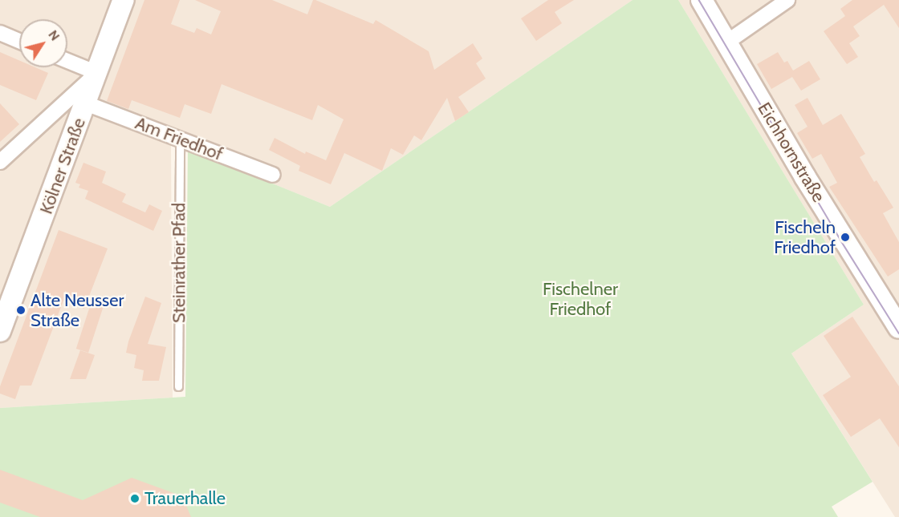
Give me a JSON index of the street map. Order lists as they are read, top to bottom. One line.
{"streets":{"street":["Am Friedhof","Eichhornstraße","Kölner Straße"],"lane":["Steinrather Pfad"]},"crossings":[["Am Friedhof","Kölner Straße"],["Am Friedhof","Steinrather Pfad"]],"parks":["Fischelner Friedhof"],"places":["Fischeln Friedhof","Alte Neusser Straße","Trauerhalle"],"north":"top right"}
